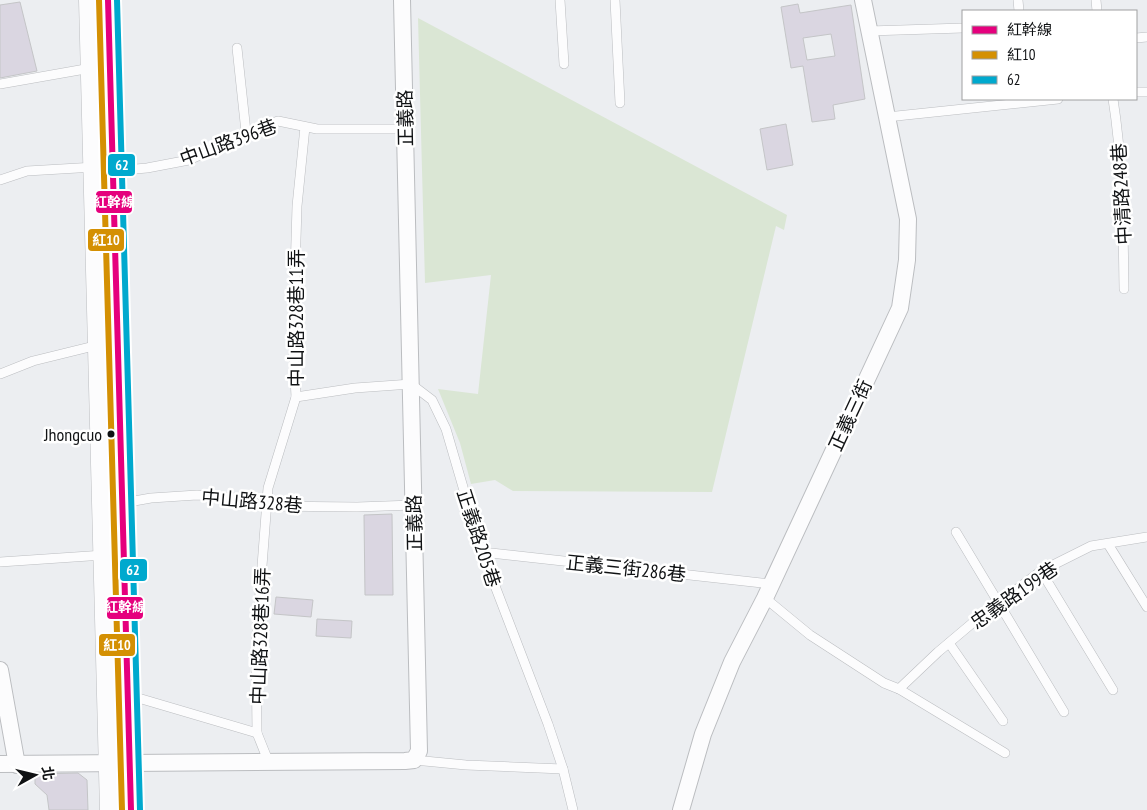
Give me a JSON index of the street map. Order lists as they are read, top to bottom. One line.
{"streets":{"street":["正義路","正義三街"],"lane":["中山路396巷","中清路248巷","中山路328巷11弄","中山路328巷","正義路205巷","正義三街286巷","忠義路199巷","中山路328巷16弄"]},"crossings":[["正義路","中山路396巷"],["正義路","中山路328巷"],["正義路","正義路205巷"],["中山路396巷","中山路328巷11弄"],["中山路328巷11弄","中山路328巷"],["中山路328巷11弄","中山路328巷16弄"],["正義三街","正義三街286巷"],["中山路328巷","中山路328巷16弄"],["正義路205巷","正義三街286巷"]],"places":["Jhongcuo"],"lines":["transit line 紅幹線","transit line 紅10","transit line 62"],"legend":["紅幹線","紅10","62"],"north":"right"}
